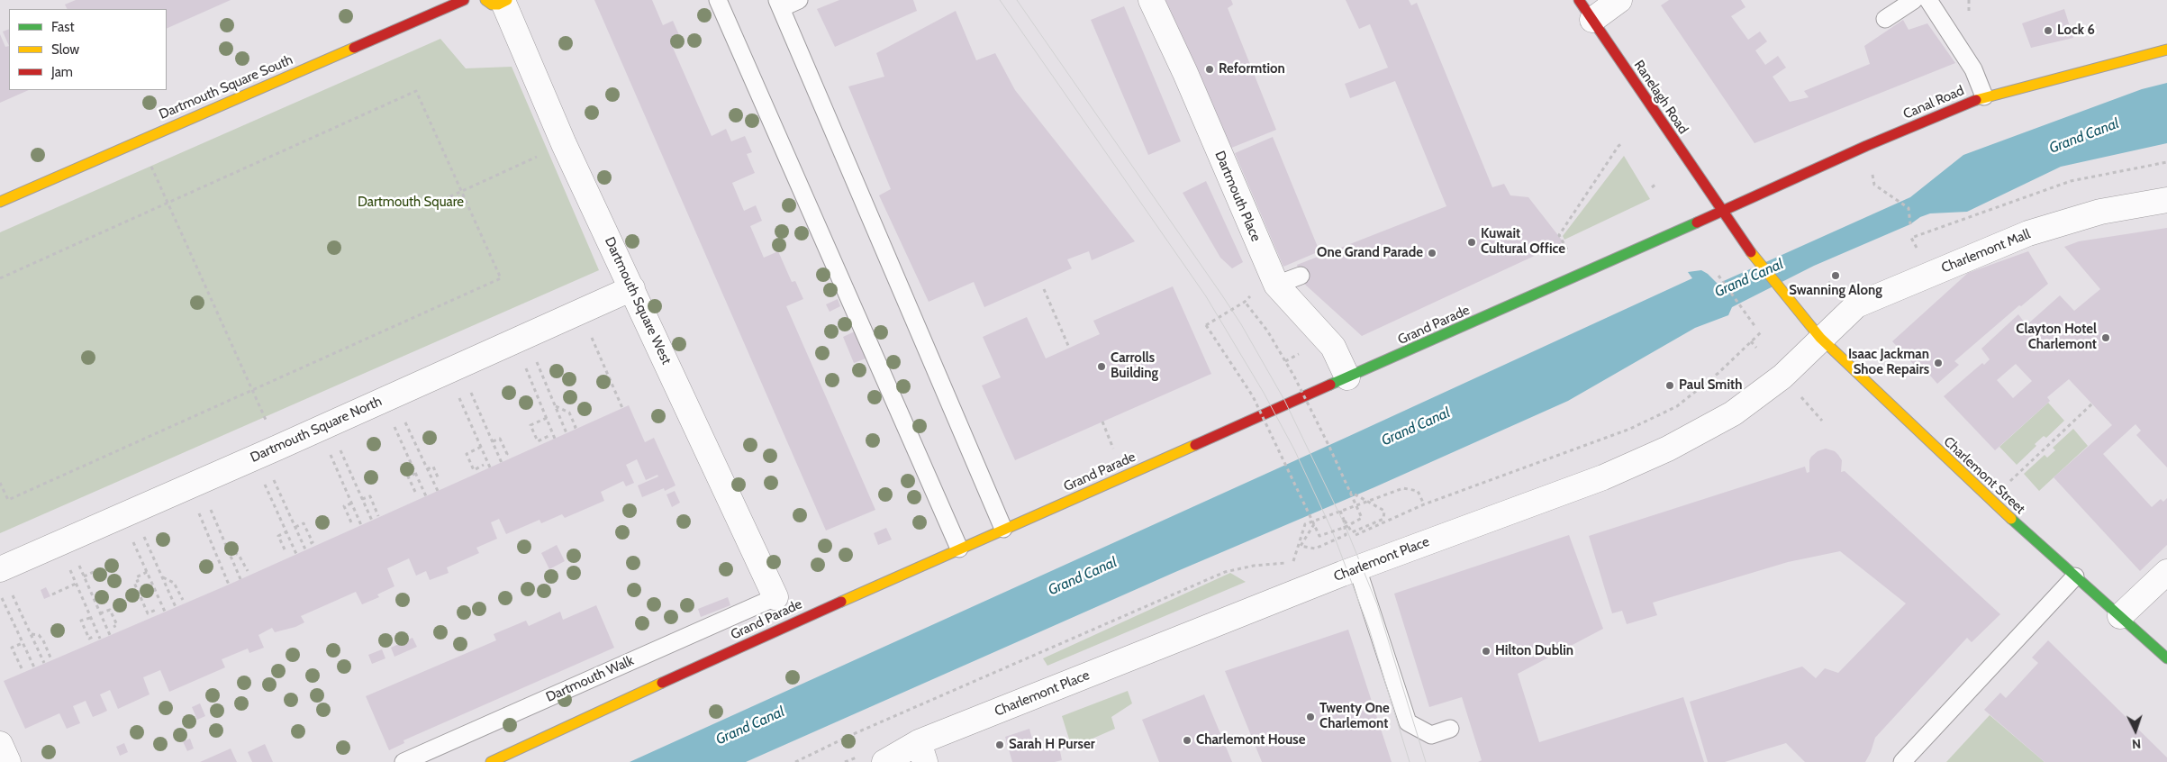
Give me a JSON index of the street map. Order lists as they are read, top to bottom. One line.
{"streets":{"main road":["Dartmouth Square South","Ranelagh Road","Canal Road","Grand Parade","Charlemont Street"],"street":["Dartmouth Place","Charlemont Mall","Dartmouth Square West","Dartmouth Square North","Charlemont Place"],"lane":["Dartmouth Walk"]},"crossings":[["Ranelagh Road","Canal Road"],["Ranelagh Road","Grand Parade"],["Ranelagh Road","Charlemont Street"],["Canal Road","Grand Parade"],["Dartmouth Place","Grand Parade"],["Charlemont Mall","Charlemont Street"],["Charlemont Mall","Charlemont Place"],["Dartmouth Square West","Dartmouth Square North"],["Dartmouth Square West","Dartmouth Walk"],["Charlemont Street","Charlemont Place"]],"water":["Grand Canal"],"parks":["Dartmouth Square"],"places":["Lock 6","Reformtion","Kuwait Cultural Office","One Grand Parade","Swanning Along","Clayton Hotel Charlemont","Isaac Jackman Shoe Repairs","Carrolls Building","Paul Smith","Hilton Dublin","Twenty One Charlemont","Charlemont House","Sarah H Purser"],"legend":["Fast","Slow","Jam"],"north":"bottom"}
